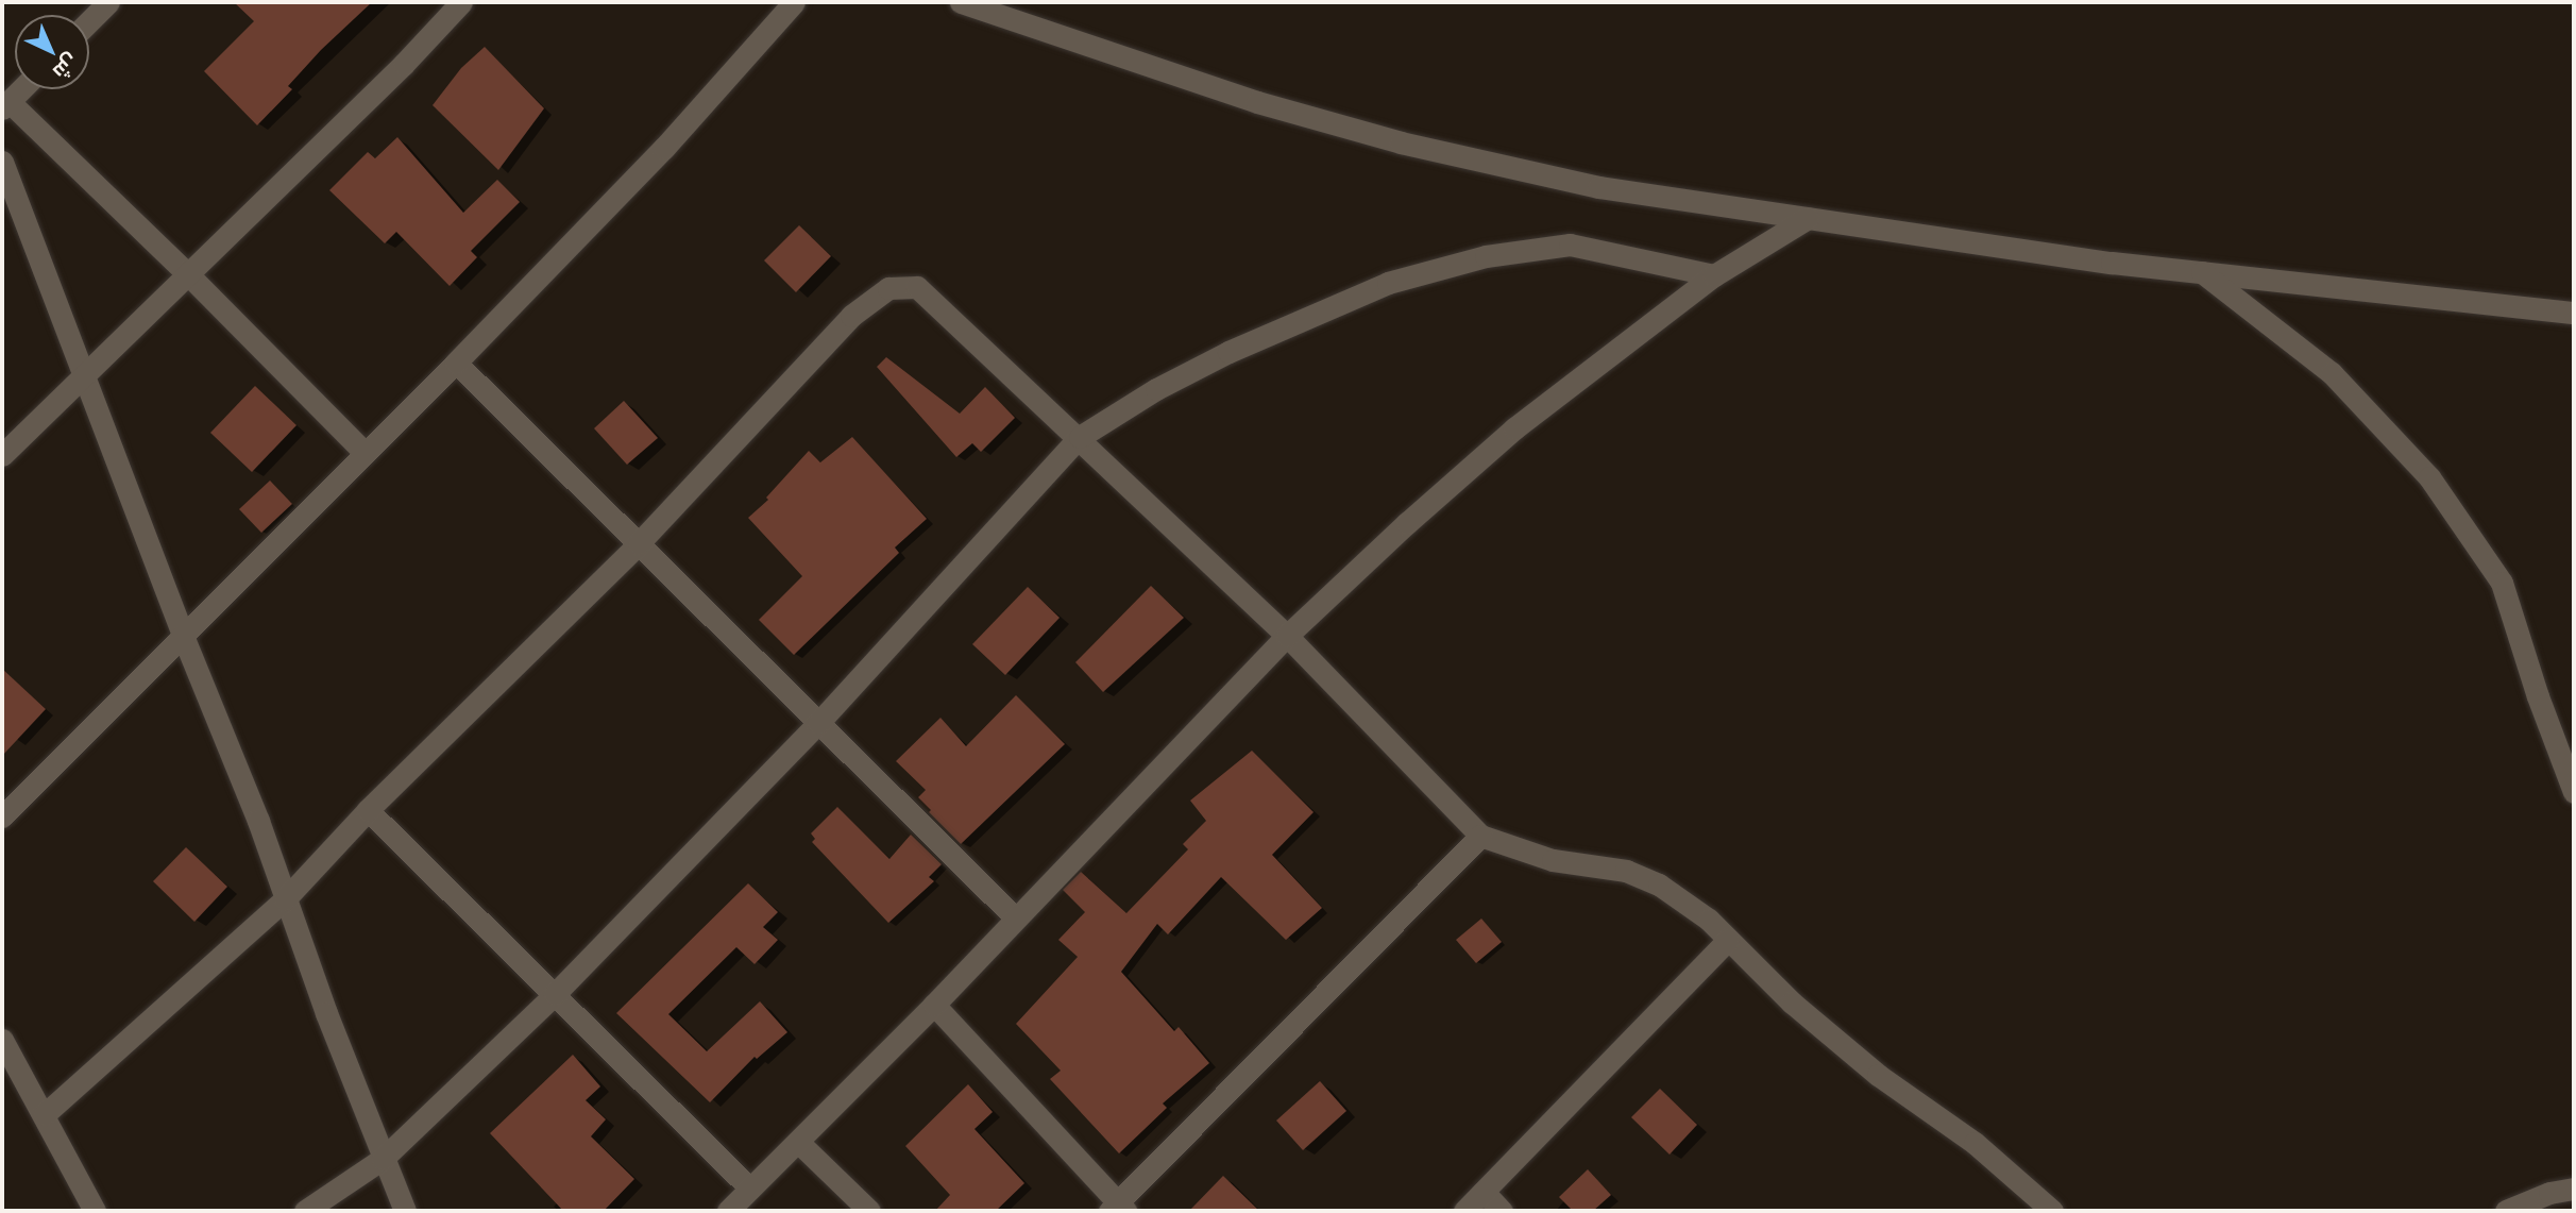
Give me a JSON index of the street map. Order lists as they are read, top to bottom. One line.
{"north":"bottom right"}
